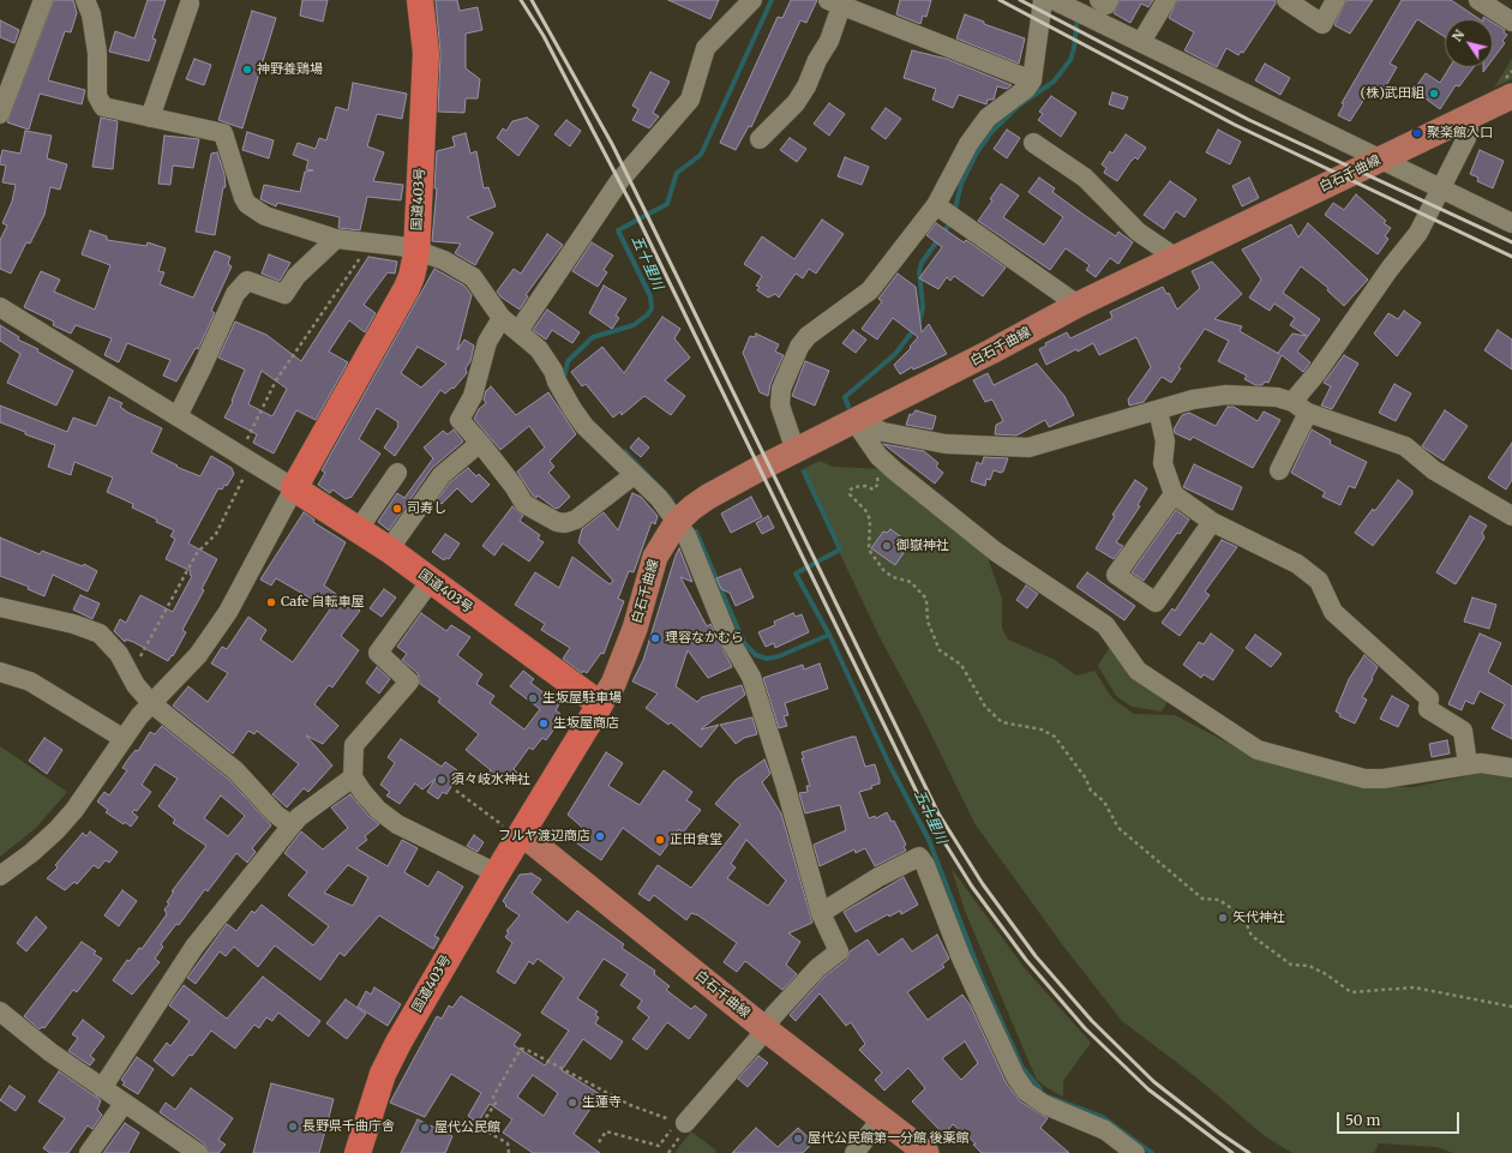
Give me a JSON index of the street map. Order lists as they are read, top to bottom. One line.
{"streets":{"highway":["国道403号"],"main road":["白石千曲線"]},"crossings":[["白石千曲線","国道403号"]],"water":["五十里川"],"places":["神野養鶏場","(株)武田組","聚楽館入口","司寿し","御嶽神社","Cafe 自転車屋","理容なかむら","生坂屋駐車場","生坂屋商店","須々岐水神社","フルヤ渡辺商店","正田食堂","矢代神社","生蓮寺","長野県千曲庁舎","屋代公民館","屋代公民館第一分館 後薬館"],"scale_bar":"50 m","north":"top left"}
